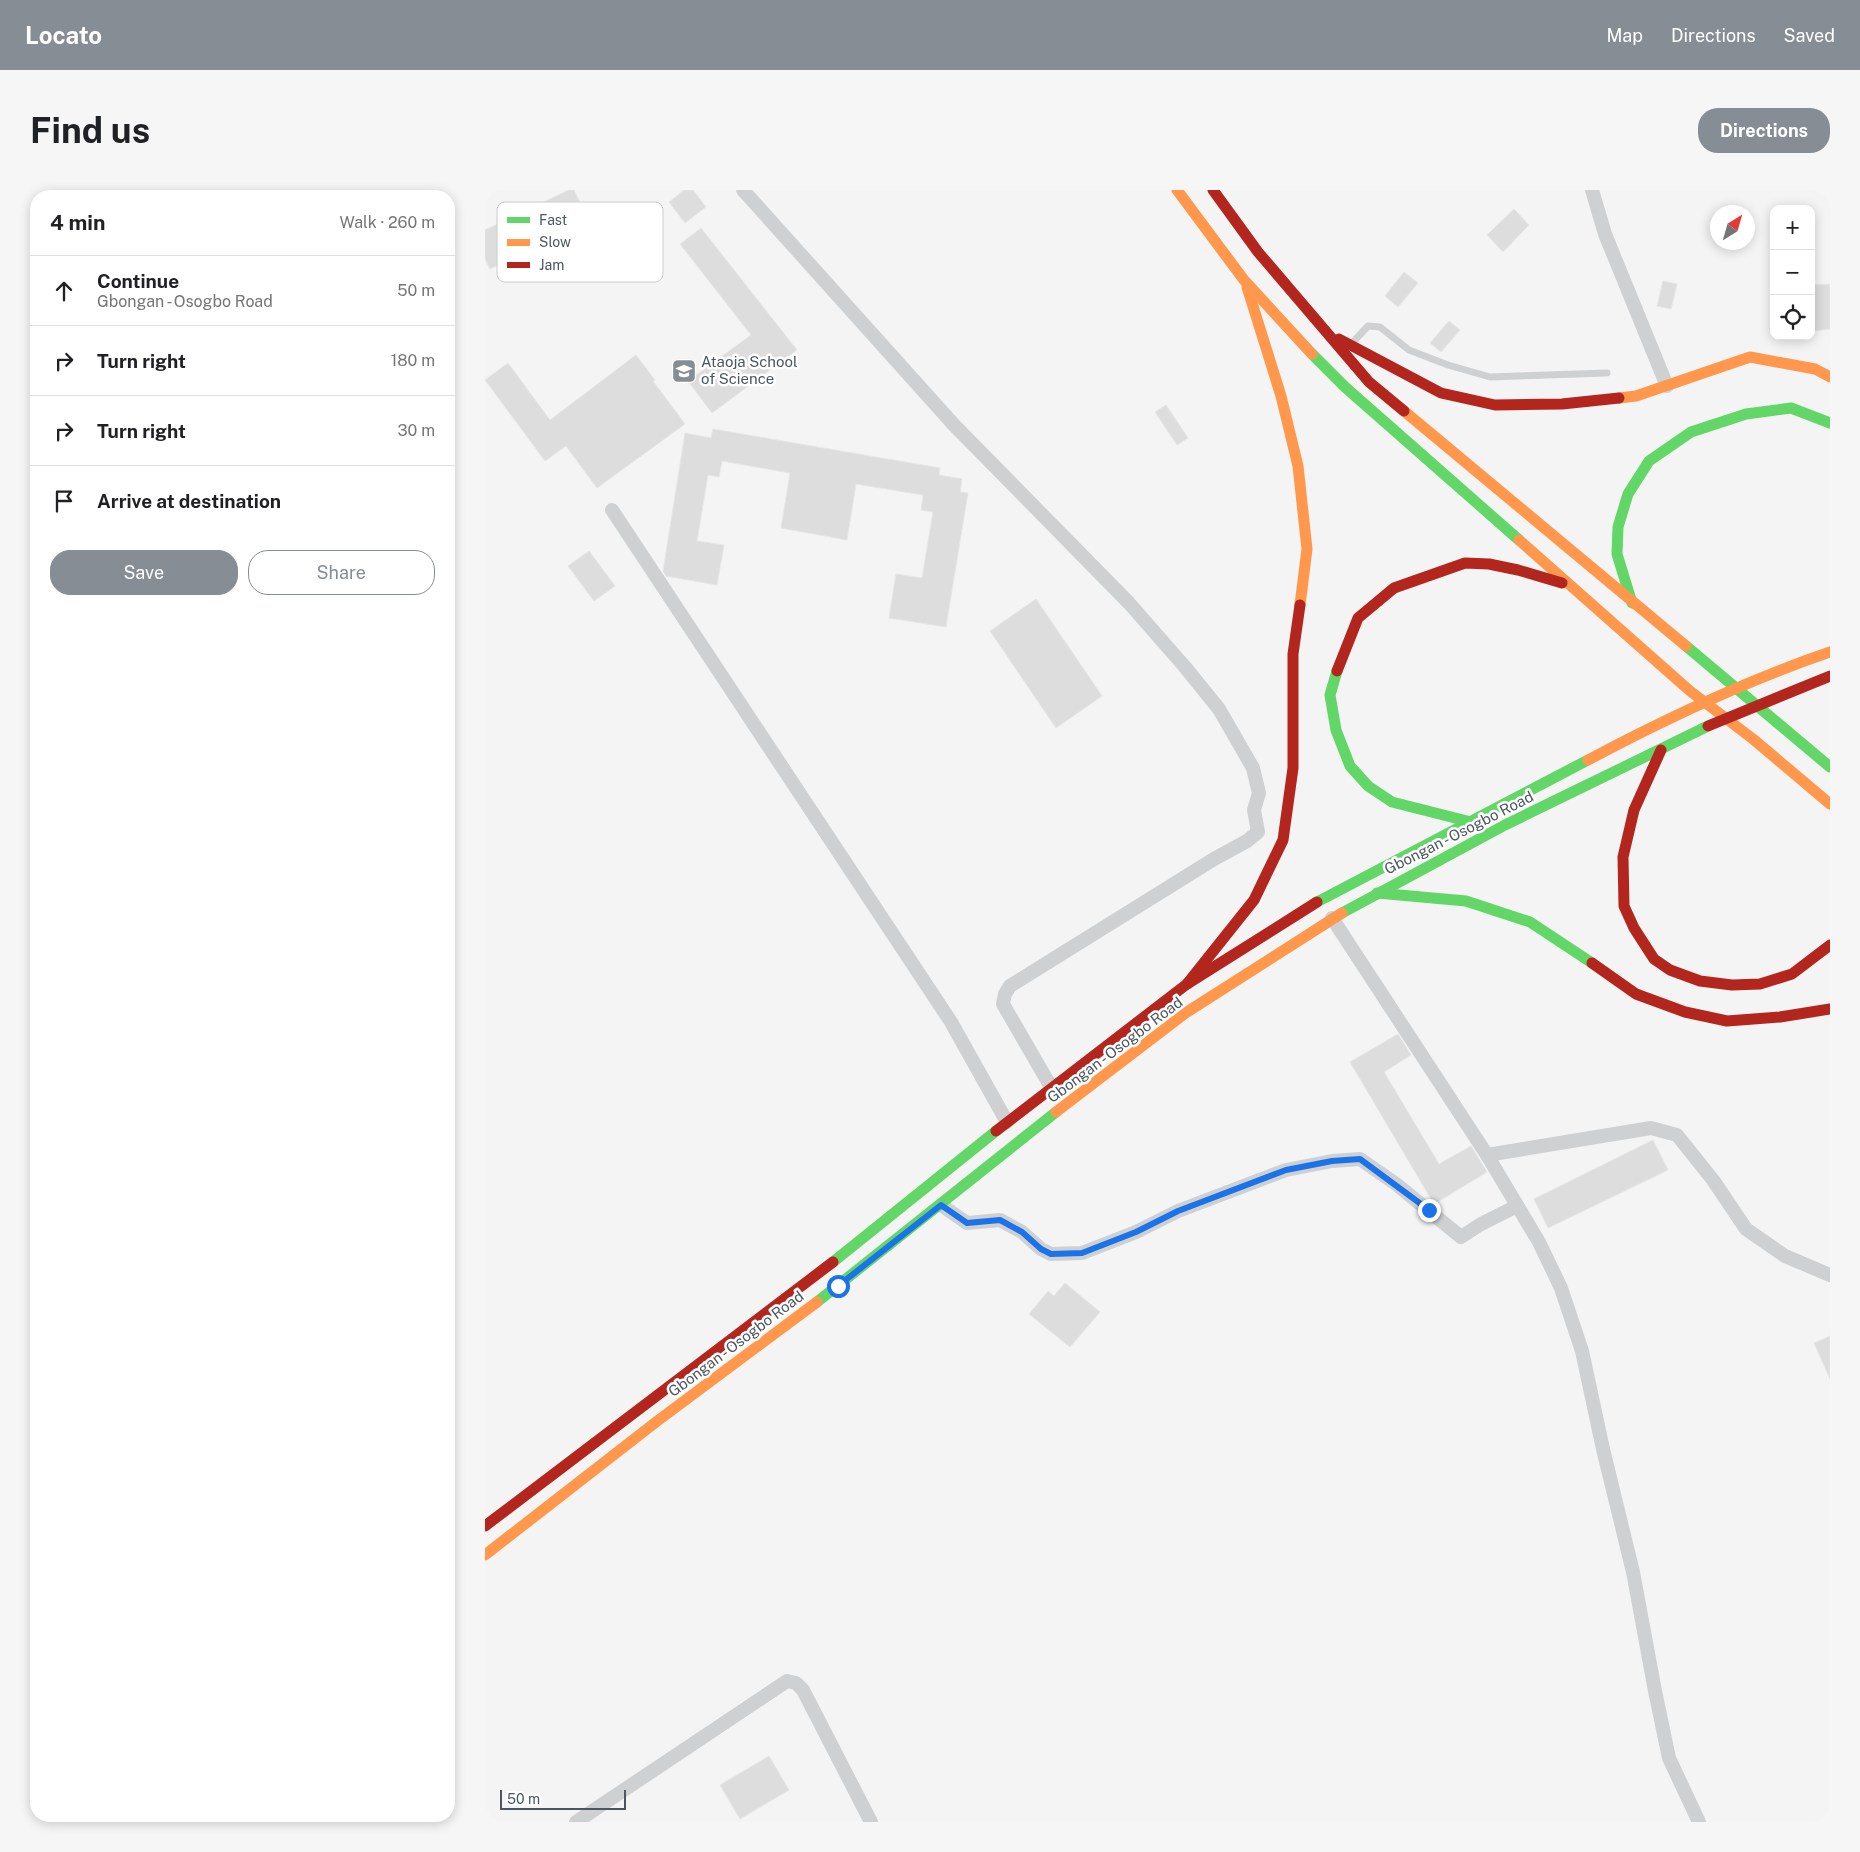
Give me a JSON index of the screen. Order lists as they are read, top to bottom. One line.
{"streets":{"main road":["Gbongan - Osogbo Road"]},"places":{"school or university":["Ataoja School of Science"]},"legend":["Fast","Slow","Jam"],"scale_bar":"50 m","north":"top right","page":{"header":"Locato","nav":["Map","Directions","Saved"],"buttons":["Directions",["Save","Share"]],"title":"Find us","heading":["4 min","Walk · 260 m"],"map_buttons":["+","−"],"list":[["Continue","Gbongan - Osogbo Road","50 m"],["Turn right","180 m"],["Turn right","30 m"],"Arrive at destination"],"scale":"50 m"}}
